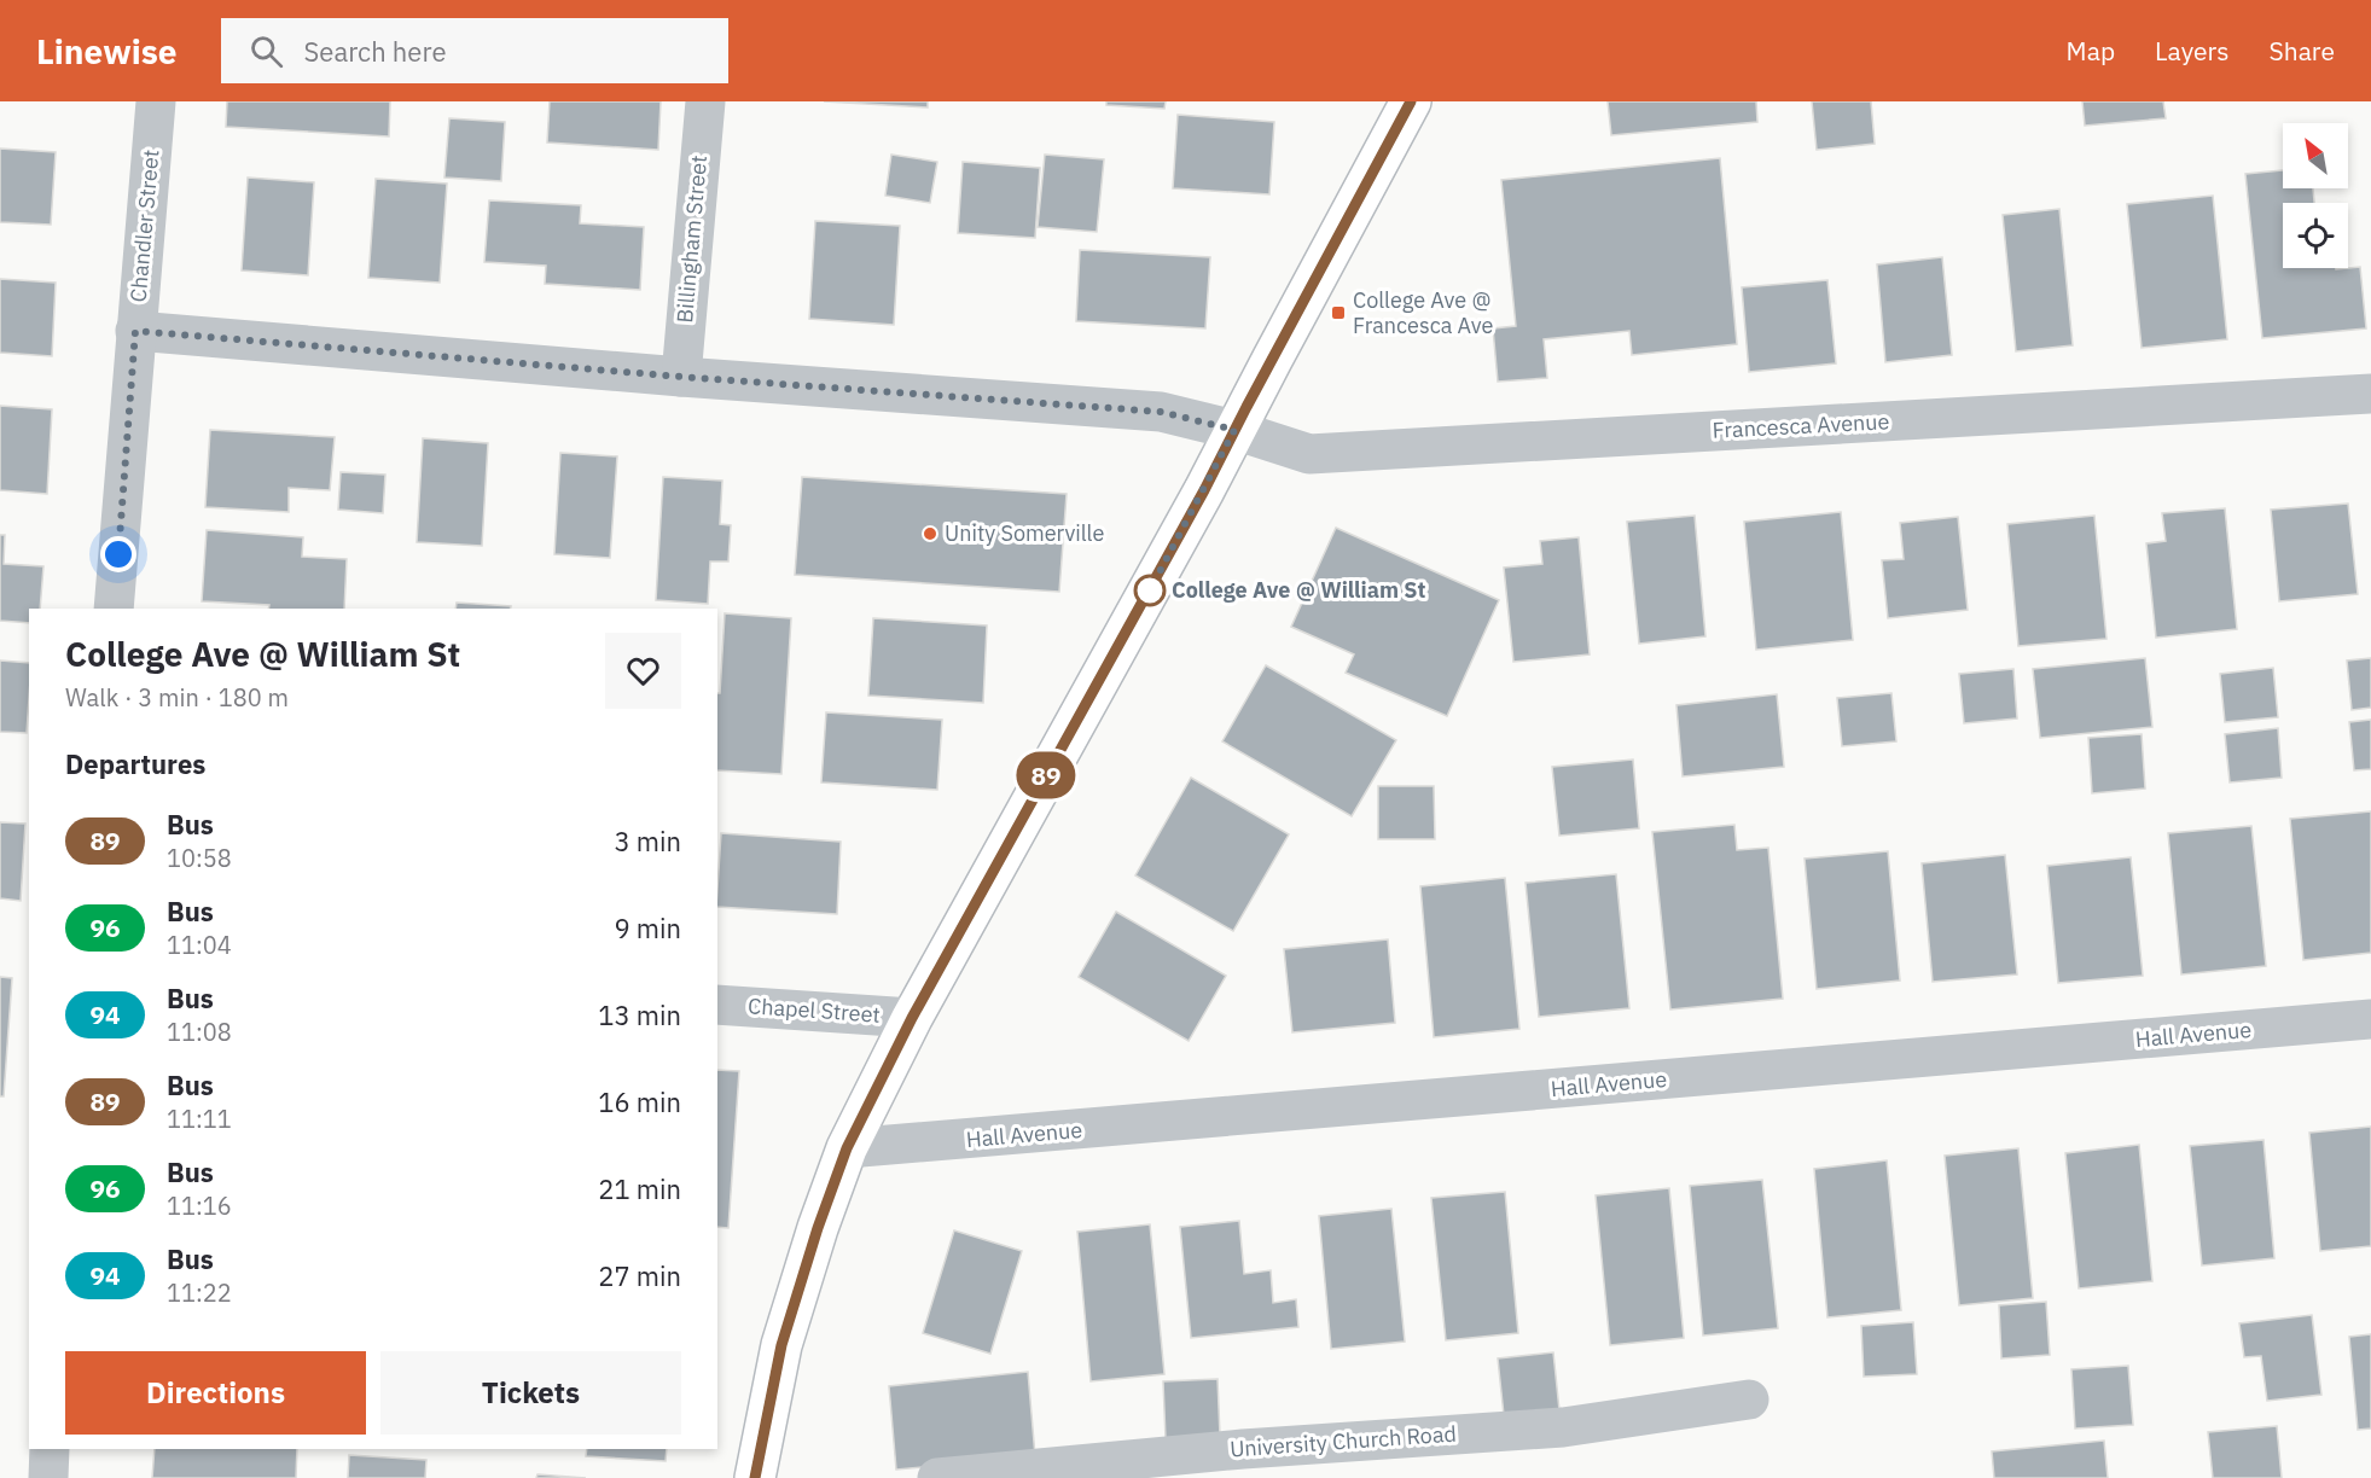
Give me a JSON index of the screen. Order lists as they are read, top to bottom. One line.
{"streets":{"street":["Chandler Street","Billingham Street","Francesca Avenue","Chapel Street","Hall Avenue","University Church Road"]},"crossings":[["Chandler Street","Francesca Avenue"],["Billingham Street","Francesca Avenue"]],"places":{"transit":["College Ave @ Francesca Ave"],"other":["Unity Somerville","College Ave @ William St"]},"lines":["bus line 89"],"north":"top left","page":{"header":"Linewise","search":"Search here","nav":["Map","Layers","Share"],"on_map":"89","heading":[["College Ave @ William St","Walk · 3 min · 180 m"],"Departures"],"list":[{"mark":"89","name":"Bus","note":"10:58","value":"3 min"},{"mark":"96","name":"Bus","note":"11:04","value":"9 min"},{"mark":"94","name":"Bus","note":"11:08","value":"13 min"},{"mark":"89","name":"Bus","note":"11:11","value":"16 min"},{"mark":"96","name":"Bus","note":"11:16","value":"21 min"},{"mark":"94","name":"Bus","note":"11:22","value":"27 min"}],"buttons":["Directions","Tickets"]}}
